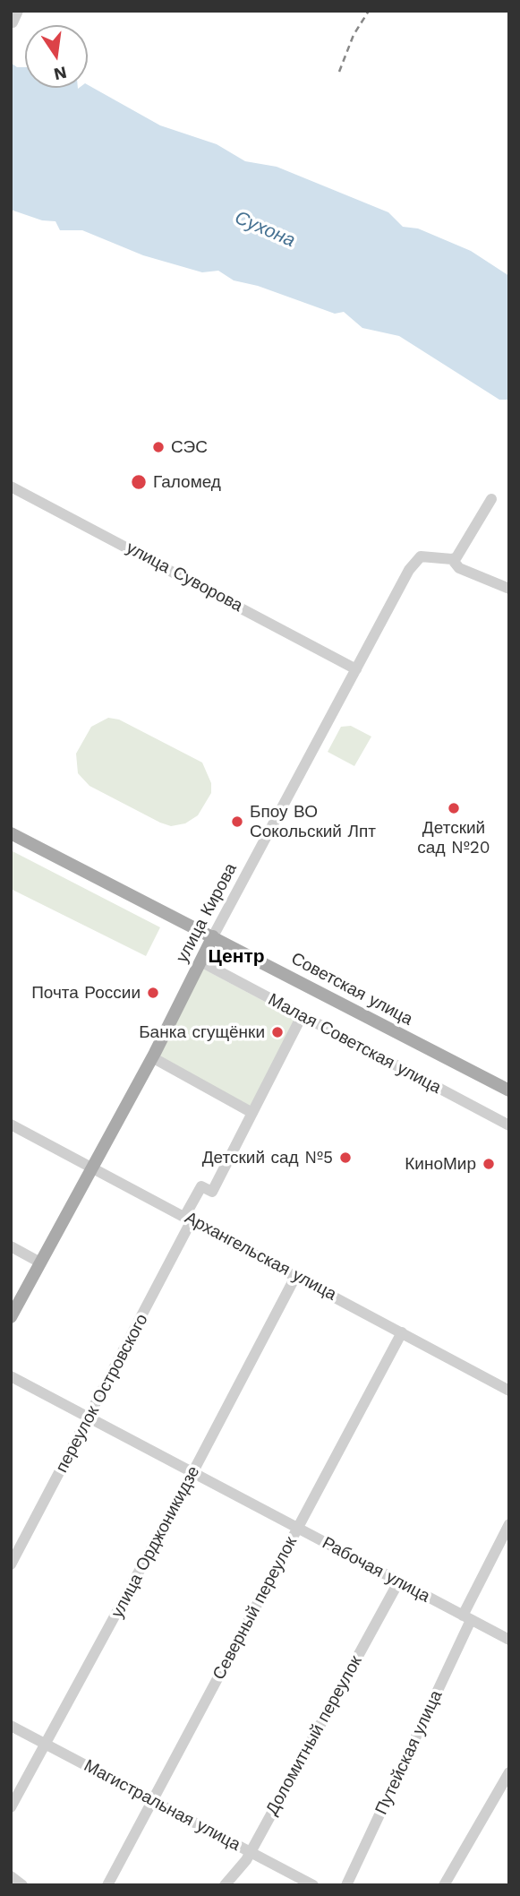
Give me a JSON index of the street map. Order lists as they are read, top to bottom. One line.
{"streets":{"main road":["улица Кирова","Советская улица"],"street":["улица Суворова","Малая Советская улица","Архангельская улица","переулок Островского","улица Орджоникидзе","Рабочая улица","Северный переулок","Доломитный переулок","Путейская улица","Магистральная улица"]},"crossings":[["улица Суворова","улица Кирова"],["улица Кирова","Советская улица"],["улица Кирова","Малая Советская улица"],["улица Кирова","Архангельская улица"],["Малая Советская улица","переулок Островского"],["Архангельская улица","переулок Островского"],["Архангельская улица","улица Орджоникидзе"],["Архангельская улица","Северный переулок"],["переулок Островского","Рабочая улица"],["улица Орджоникидзе","Рабочая улица"],["улица Орджоникидзе","Магистральная улица"],["Рабочая улица","Северный переулок"],["Рабочая улица","Доломитный переулок"],["Рабочая улица","Путейская улица"],["Северный переулок","Магистральная улица"],["Доломитный переулок","Магистральная улица"]],"districts":["Центр"],"water":["Сухона"],"places":["СЭС","Галомед","Детский сад №20","Бпоу ВО Сокольский Лпт","Почта России","Банка сгущёнки","Детский сад №5","КиноМир"],"north":"bottom"}
